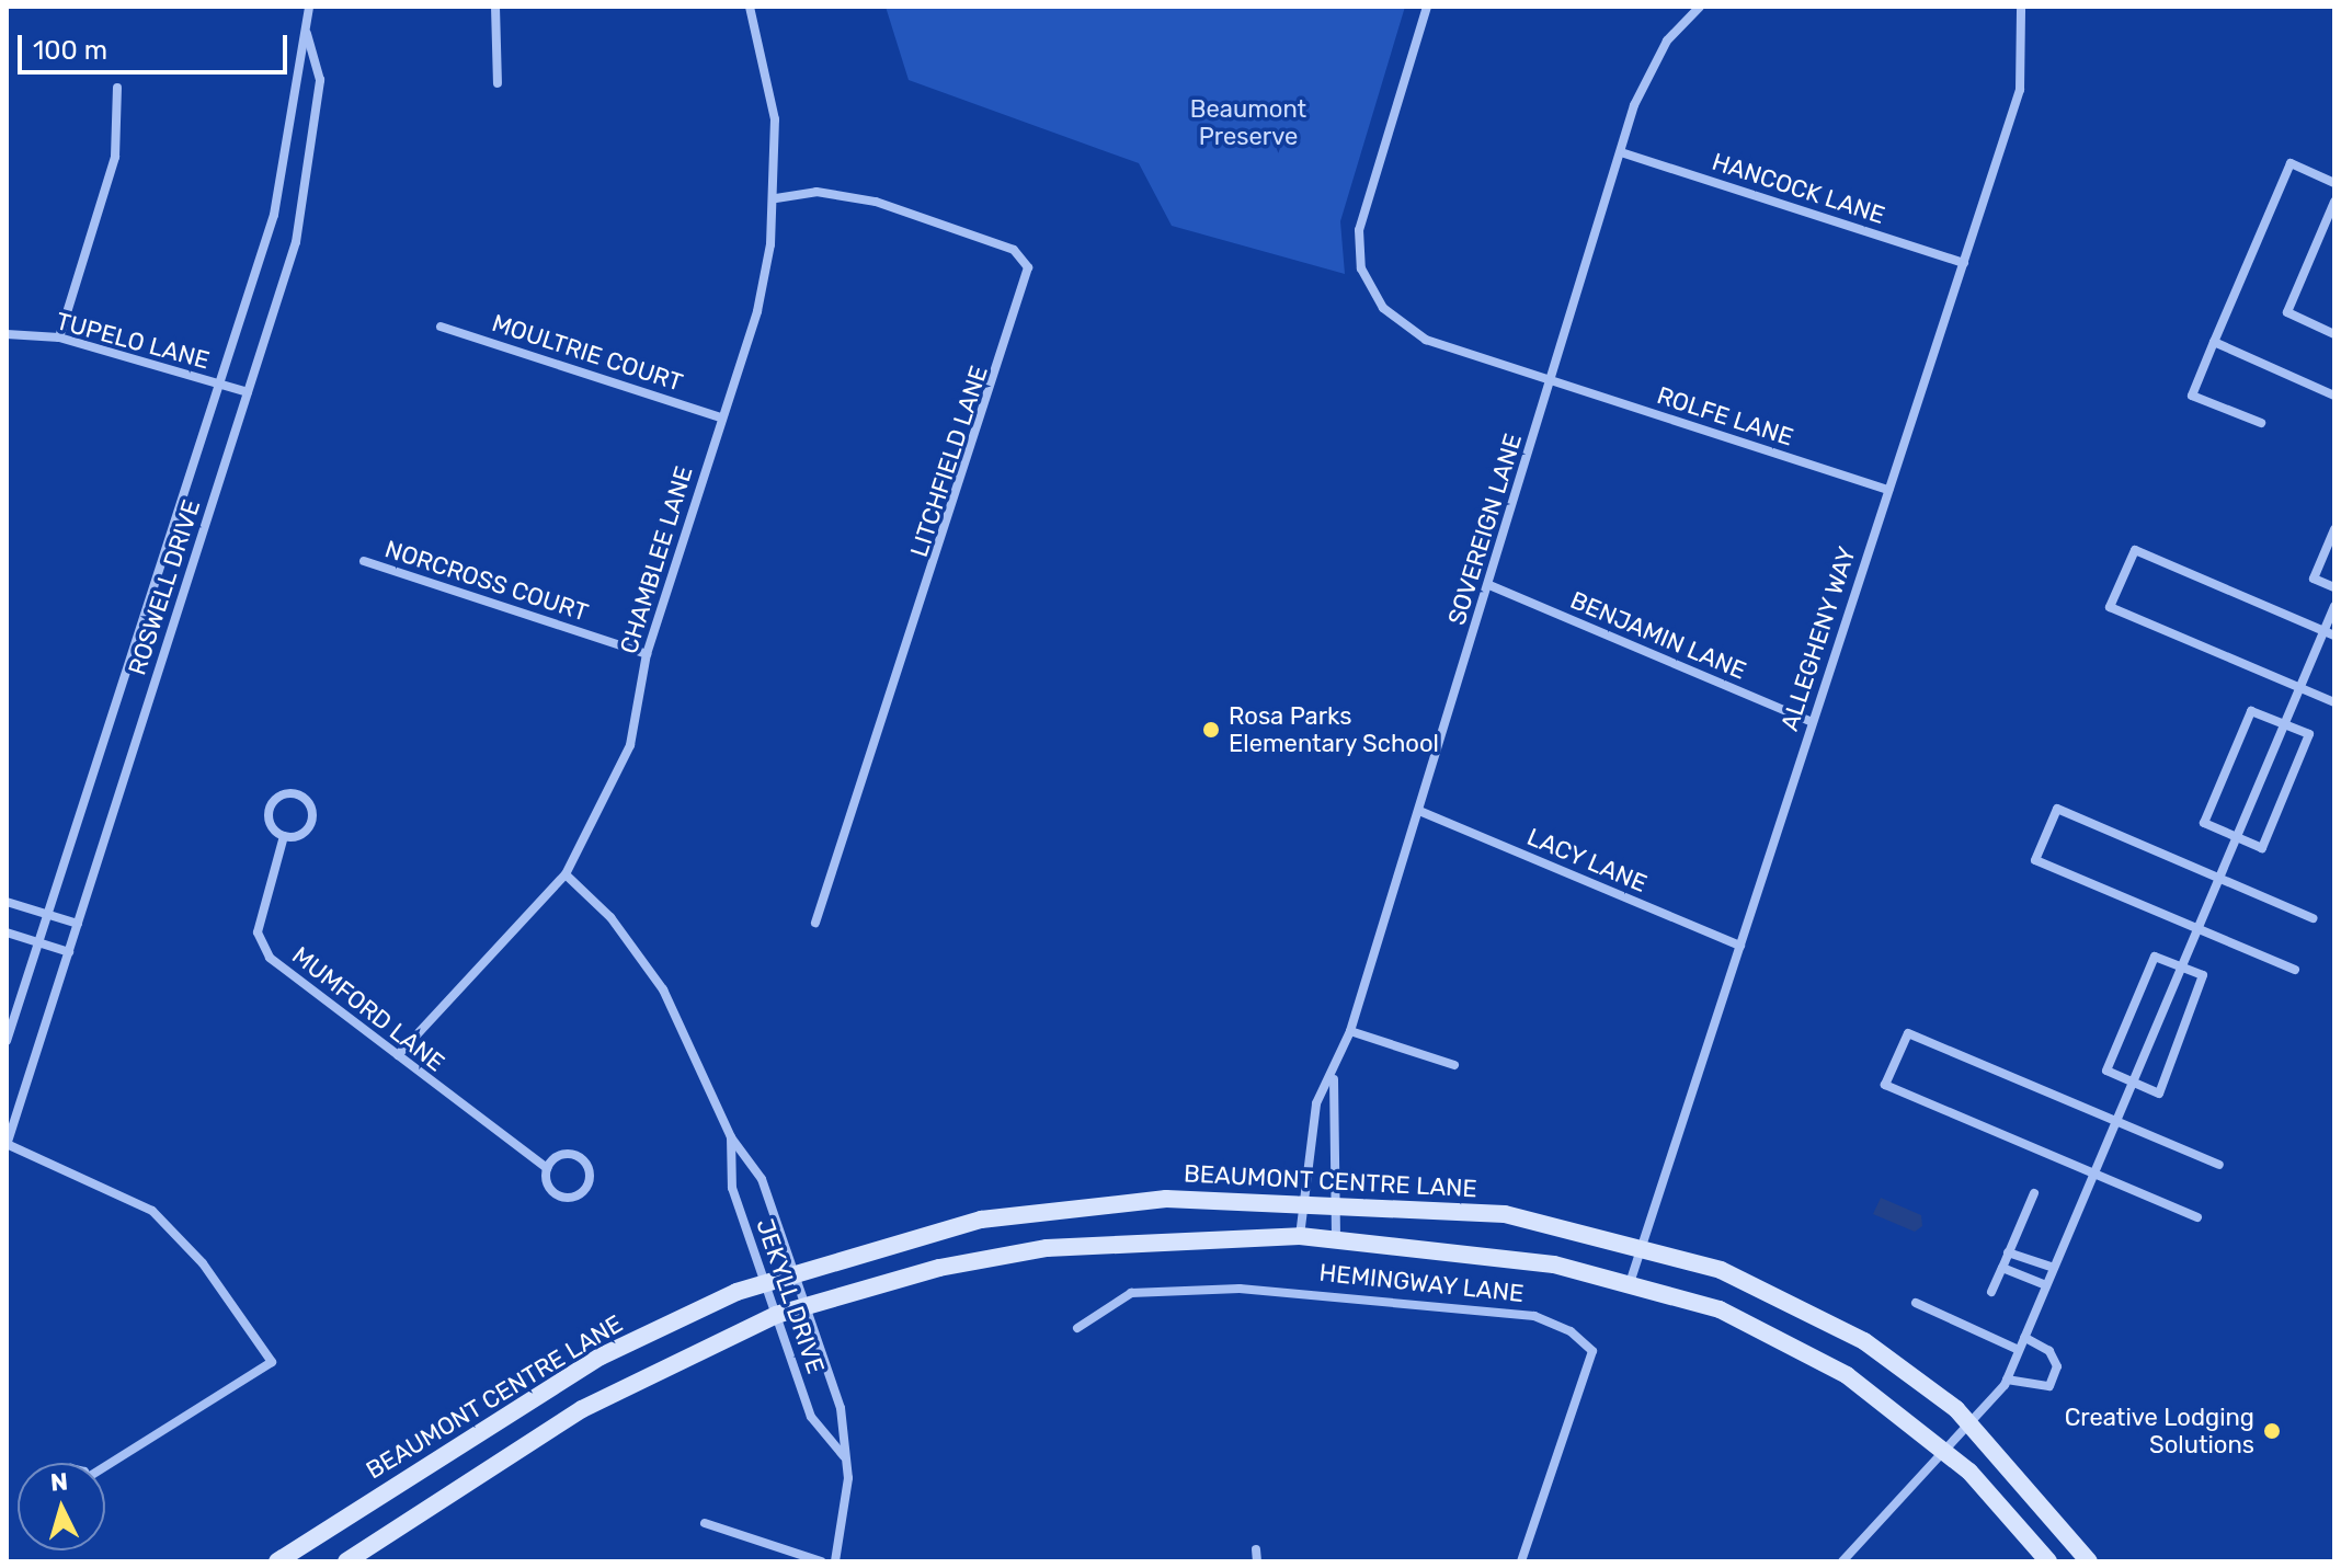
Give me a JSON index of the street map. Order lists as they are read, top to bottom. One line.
{"streets":{"street":["HANCOCK LANE","TUPELO LANE","MOULTRIE COURT","ROLFE LANE","LITCHFIELD LANE","SOVEREIGN LANE","CHAMBLEE LANE","NORCROSS COURT","ROSWELL DRIVE","BENJAMIN LANE","ALLEGHENY WAY","LACY LANE","MUMFORD LANE","BEAUMONT CENTRE LANE","HEMINGWAY LANE","JEKYLL DRIVE"]},"crossings":[["HANCOCK LANE","SOVEREIGN LANE"],["HANCOCK LANE","ALLEGHENY WAY"],["TUPELO LANE","ROSWELL DRIVE"],["MOULTRIE COURT","CHAMBLEE LANE"],["ROLFE LANE","SOVEREIGN LANE"],["ROLFE LANE","ALLEGHENY WAY"],["LITCHFIELD LANE","CHAMBLEE LANE"],["SOVEREIGN LANE","BENJAMIN LANE"],["SOVEREIGN LANE","LACY LANE"],["SOVEREIGN LANE","BEAUMONT CENTRE LANE"],["CHAMBLEE LANE","NORCROSS COURT"],["CHAMBLEE LANE","MUMFORD LANE"],["CHAMBLEE LANE","JEKYLL DRIVE"],["BENJAMIN LANE","ALLEGHENY WAY"],["ALLEGHENY WAY","LACY LANE"],["ALLEGHENY WAY","BEAUMONT CENTRE LANE"],["BEAUMONT CENTRE LANE","JEKYLL DRIVE"]],"parks":["Beaumont Preserve"],"places":["Rosa Parks Elementary School","Creative Lodging Solutions"],"scale_bar":"100 m","north":"top"}
